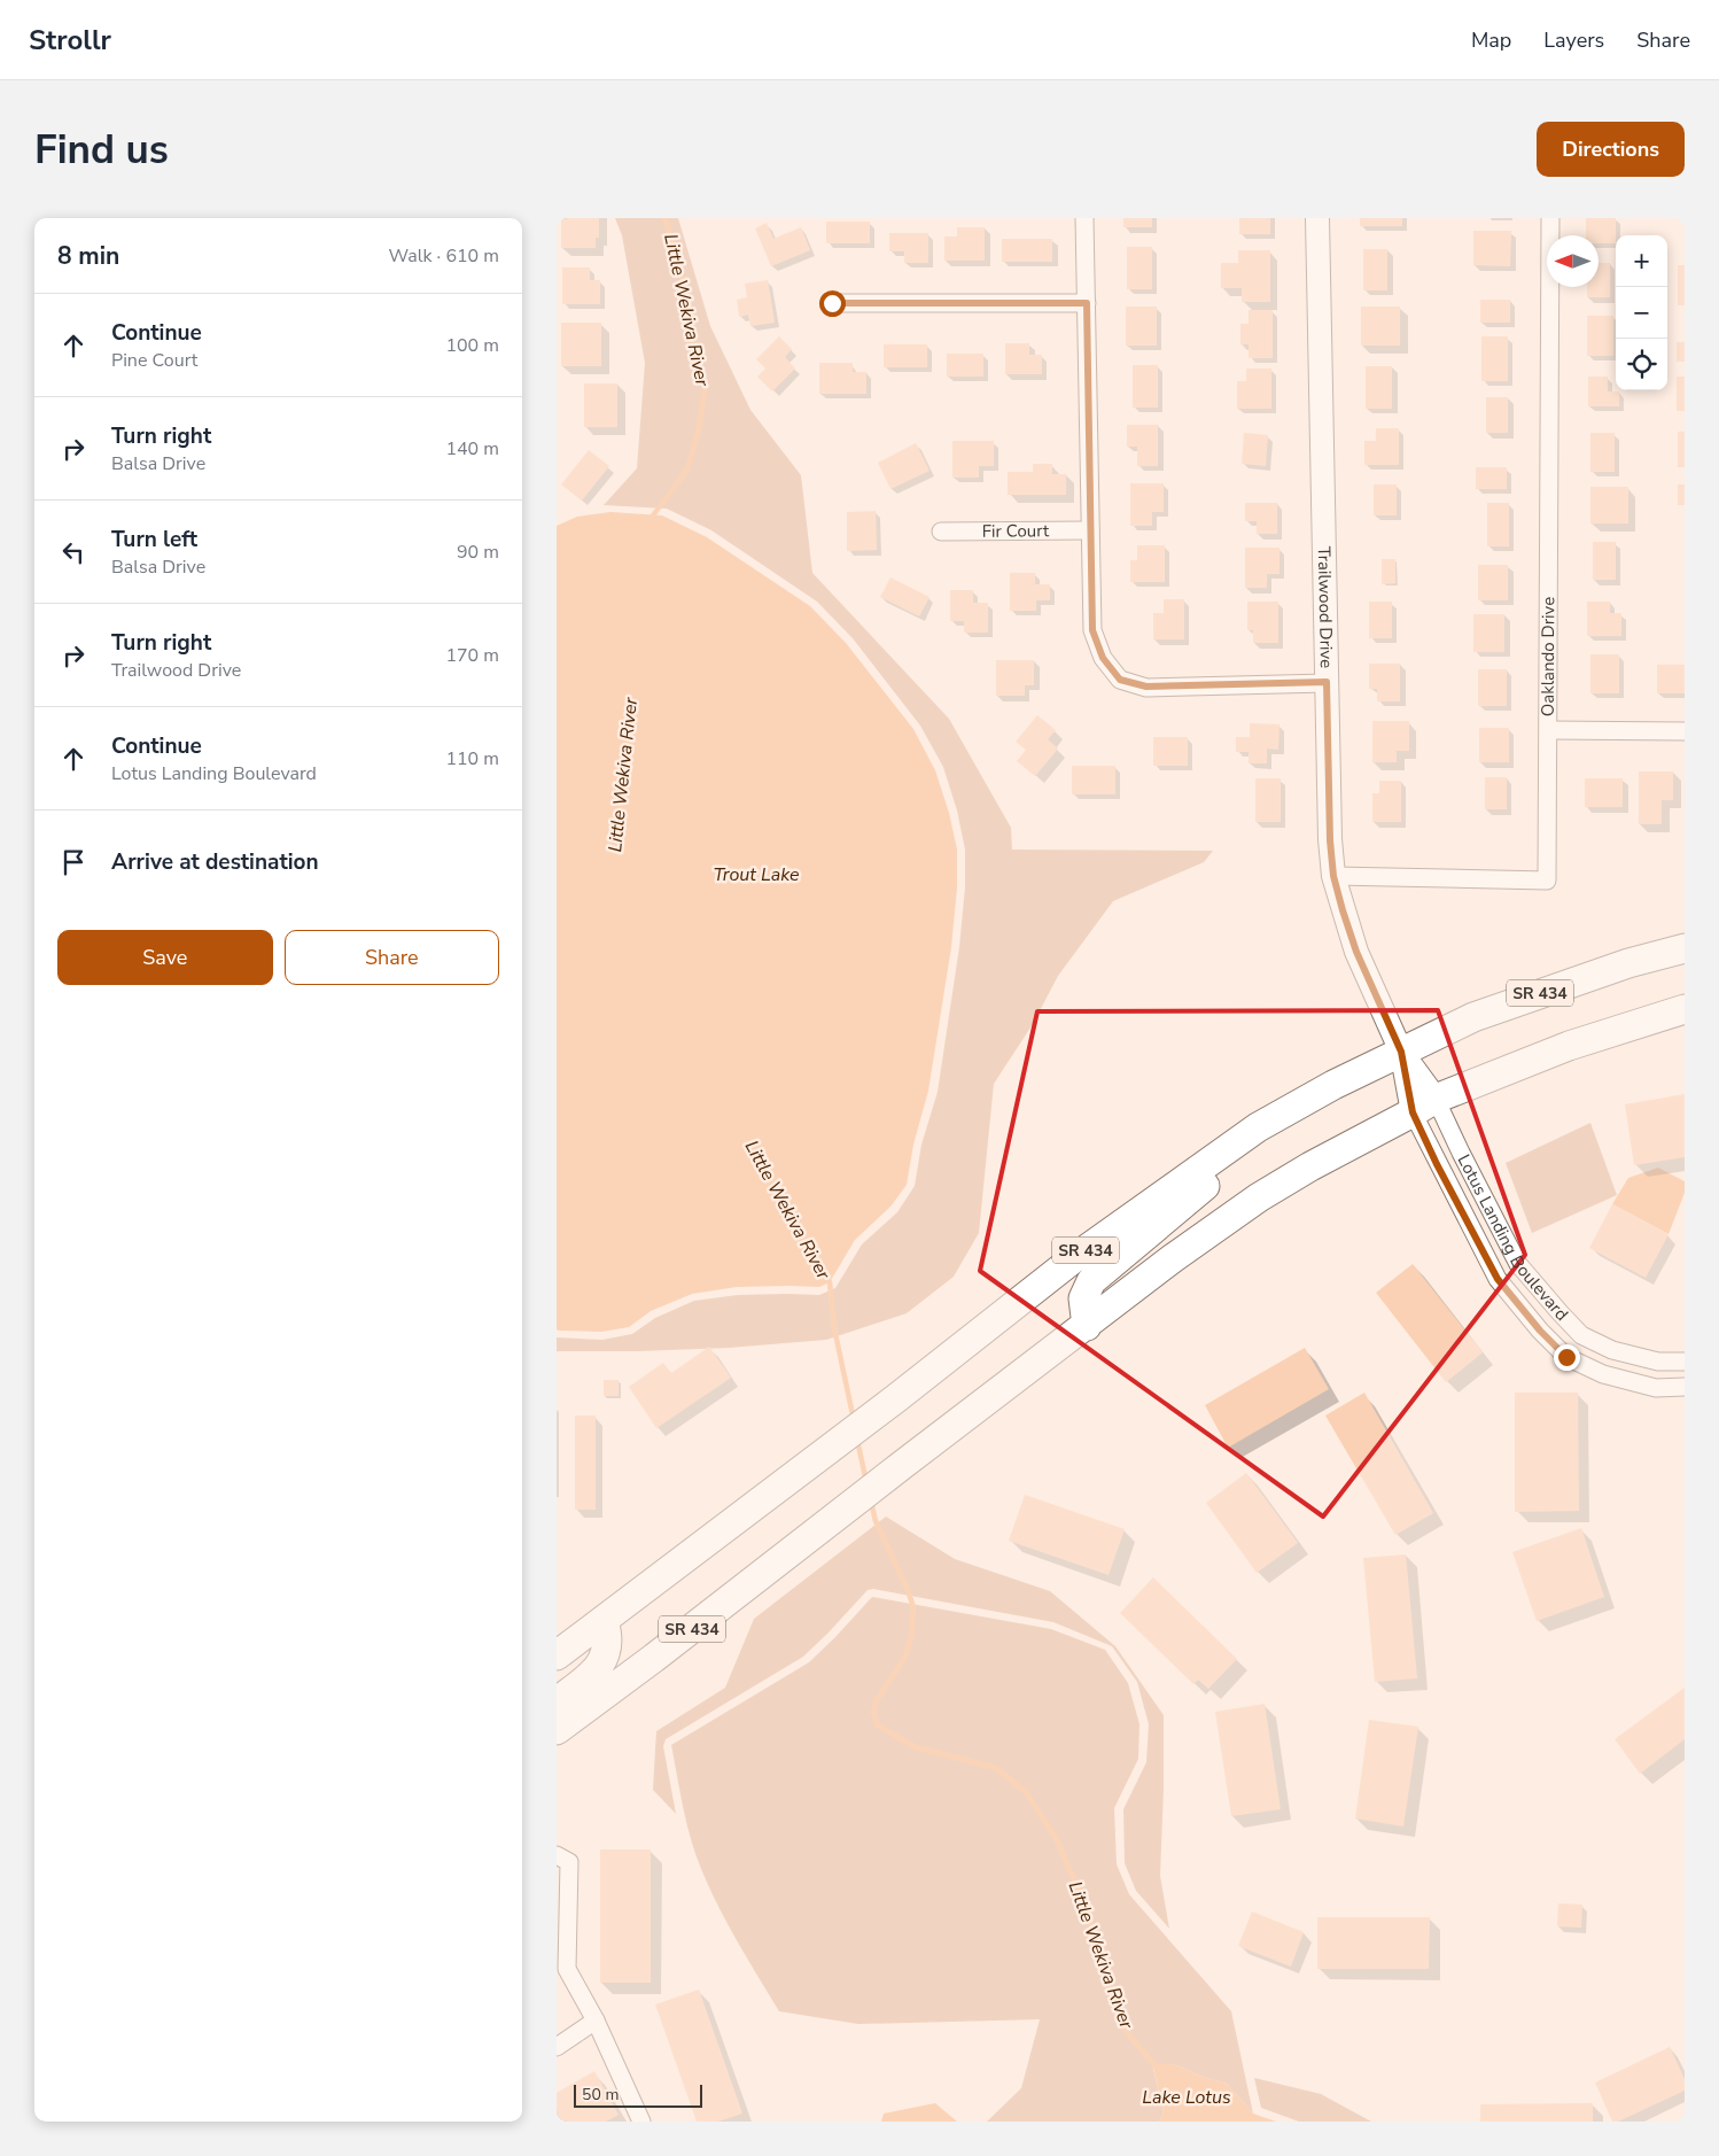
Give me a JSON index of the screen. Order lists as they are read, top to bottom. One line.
{"streets":{"main road":["SR 434"],"street":["Fir Court","Trailwood Drive","Oaklando Drive","Lotus Landing Boulevard"]},"crossings":[["Trailwood Drive","Oaklando Drive"],["Trailwood Drive","SR 434"],["Trailwood Drive","Lotus Landing Boulevard"],["SR 434","Lotus Landing Boulevard"]],"water":["Little Wekiva River","Trout Lake","Lake Lotus"],"scale_bar":"50 m","north":"left","page":{"header":"Strollr","nav":["Map","Layers","Share"],"buttons":["Directions",["Save","Share"]],"title":"Find us","heading":["8 min","Walk · 610 m"],"map_buttons":["+","−"],"list":[["Continue","Pine Court","100 m"],["Turn right","Balsa Drive","140 m"],["Turn left","Balsa Drive","90 m"],["Turn right","Trailwood Drive","170 m"],["Continue","Lotus Landing Boulevard","110 m"],"Arrive at destination"],"scale":"50 m"}}
